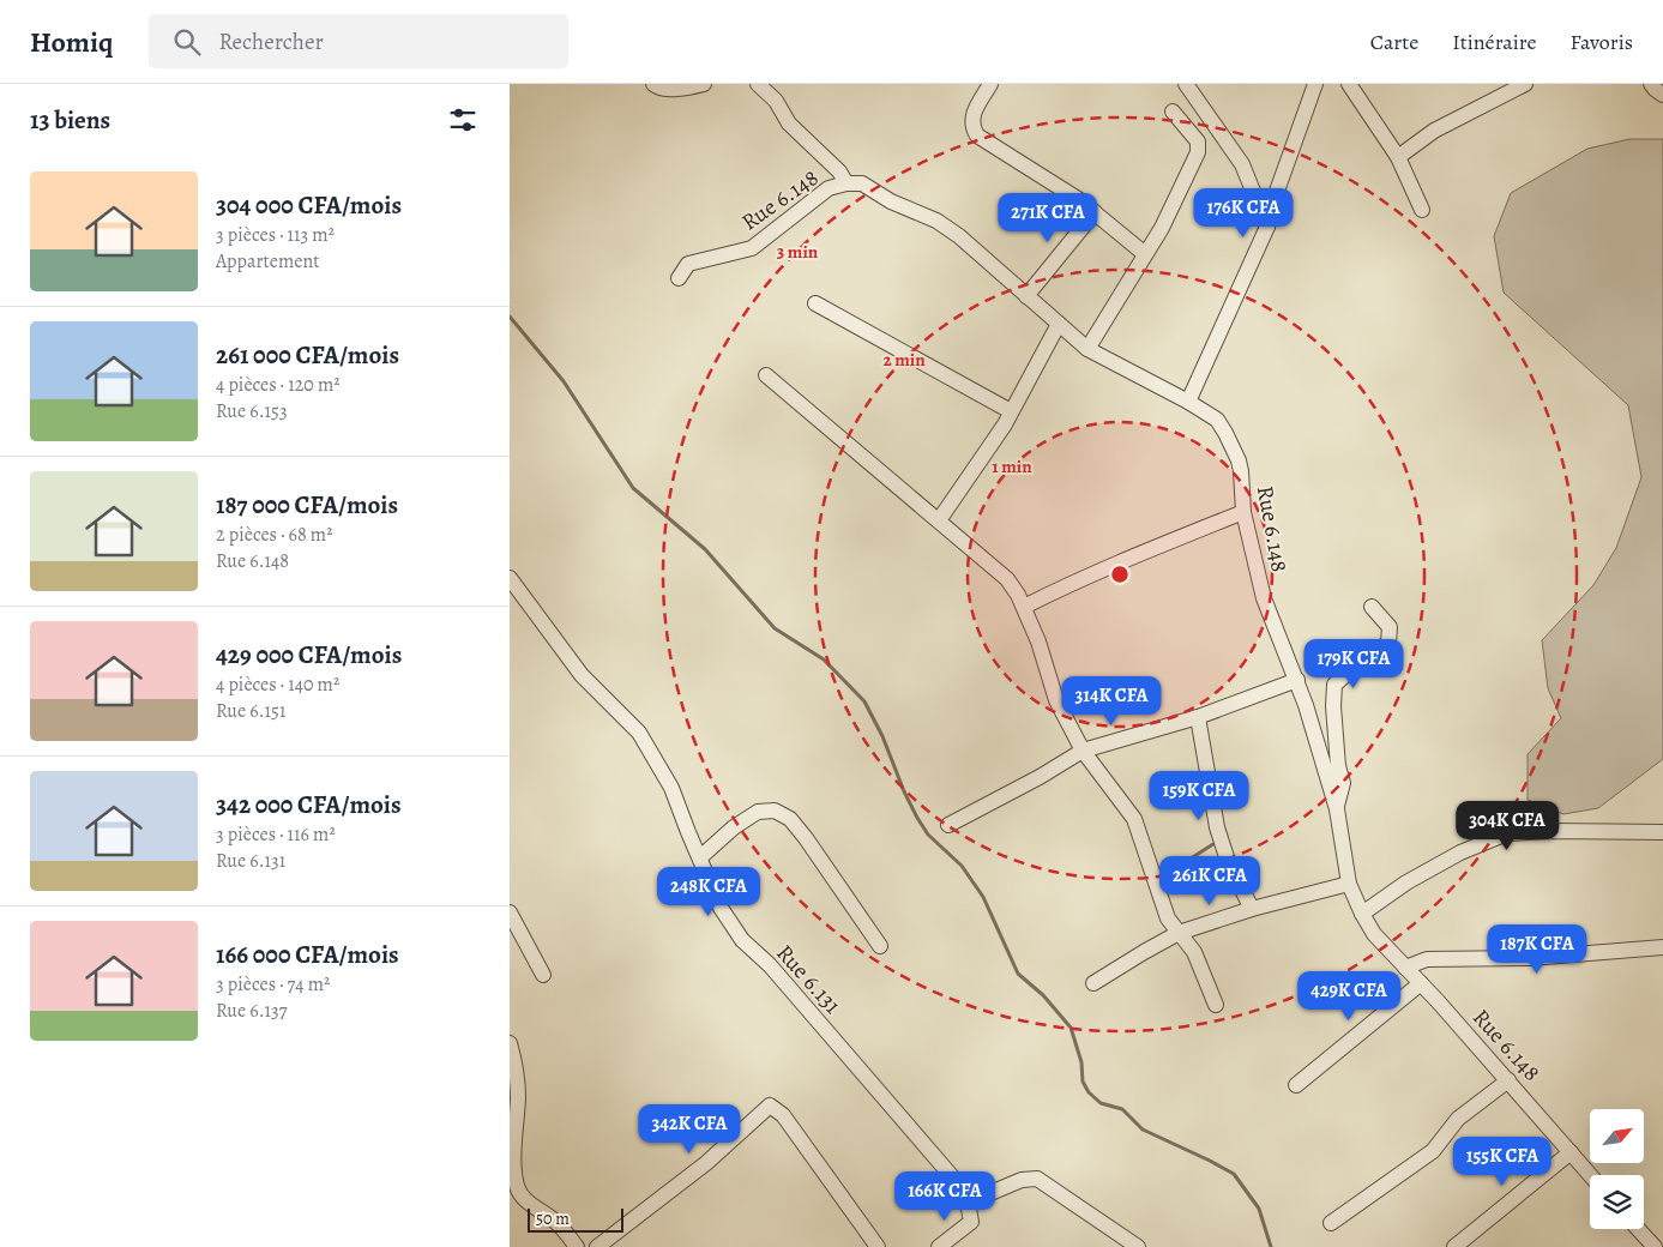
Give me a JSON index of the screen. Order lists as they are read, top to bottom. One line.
{"streets":{"street":["Rue 6.148","Rue 6.131"]},"scale_bar":"50 m","north":"top right","page":{"header":"Homiq","search":"Rechercher","nav":["Carte","Itinéraire","Favoris"],"heading":"13 biens","list":[{"name":"304 000 CFA/mois","note":"3 pièces · 113 m² · Appartement"},{"name":"261 000 CFA/mois","note":"4 pièces · 120 m² · Rue 6.153"},{"name":"187 000 CFA/mois","note":"2 pièces · 68 m² · Rue 6.148"},{"name":"429 000 CFA/mois","note":"4 pièces · 140 m² · Rue 6.151"},{"name":"342 000 CFA/mois","note":"3 pièces · 116 m² · Rue 6.131"},{"name":"166 000 CFA/mois","note":"3 pièces · 74 m² · Rue 6.137"}],"price":["176K CFA","271K CFA","179K CFA","314K CFA","159K CFA","304K CFA","261K CFA","248K CFA","187K CFA","429K CFA","342K CFA","155K CFA","166K CFA"],"scale":"50 m"},"rings":["3 min","2 min","1 min"]}
